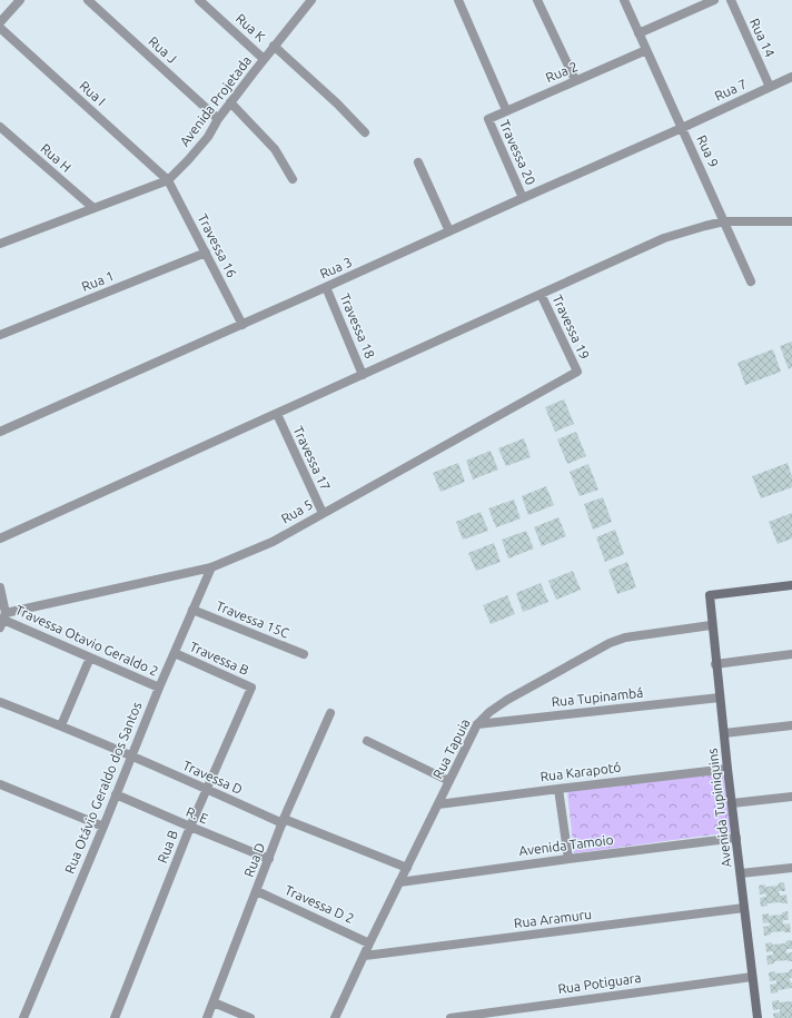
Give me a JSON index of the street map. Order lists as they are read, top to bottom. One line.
{"streets":{"street":["Rua K","Rua 14","Rua J","Rua 2","Rua 7","Rua I","Avenida Projetada","Rua 9","Travessa 20","Rua H","Travessa 16","Rua 3","Rua 1","Travessa 18","Travessa 19","Travessa 17","Rua 5","Travessa 15C","Travessa Otavio Geraldo 2","Travessa B","Rua Tupinambá","Rua Tapuia","Rua Karapotó","Travessa D","Rua Otávio Geraldo dos Santos","Avenida Tupiniquins","R. E","Avenida Tamoio","Rua B","Rua D","Travessa D 2","Rua Aramuru","Rua Potiguara"]},"crossings":[["Rua K","Avenida Projetada"],["Rua 14","Rua 7"],["Rua J","Avenida Projetada"],["Rua 2","Rua 9"],["Rua 2","Travessa 20"],["Rua 7","Rua 9"],["Rua 7","Rua 3"],["Rua I","Avenida Projetada"],["Rua I","Travessa 16"],["Avenida Projetada","Rua H"],["Avenida Projetada","Travessa 16"],["Rua 9","Rua 3"],["Travessa 20","Rua 3"],["Travessa 16","Rua 3"],["Travessa 16","Rua 1"],["Rua 3","Travessa 18"],["Travessa 19","Rua 5"],["Travessa 17","Rua 5"],["Rua 5","Travessa Otavio Geraldo 2"],["Rua 5","Rua Otávio Geraldo dos Santos"],["Travessa 15C","Rua Otávio Geraldo dos Santos"],["Travessa Otavio Geraldo 2","Rua Otávio Geraldo dos Santos"],["Travessa B","Rua Otávio Geraldo dos Santos"],["Travessa B","Rua B"],["Rua Tupinambá","Rua Tapuia"],["Rua Tupinambá","Avenida Tupiniquins"],["Rua Tapuia","Rua Karapotó"],["Rua Tapuia","Travessa D"],["Rua Tapuia","Avenida Tupiniquins"],["Rua Tapuia","Avenida Tamoio"],["Rua Tapuia","Travessa D 2"],["Rua Tapuia","Rua Aramuru"],["Rua Karapotó","Avenida Tupiniquins"],["Travessa D","Rua Otávio Geraldo dos Santos"],["Travessa D","Rua B"],["Travessa D","Rua D"],["Rua Otávio Geraldo dos Santos","R. E"],["Avenida Tupiniquins","Avenida Tamoio"],["Avenida Tupiniquins","Rua Aramuru"],["Avenida Tupiniquins","Rua Potiguara"],["R. E","Rua B"],["R. E","Rua D"],["Rua D","Travessa D 2"]]}
